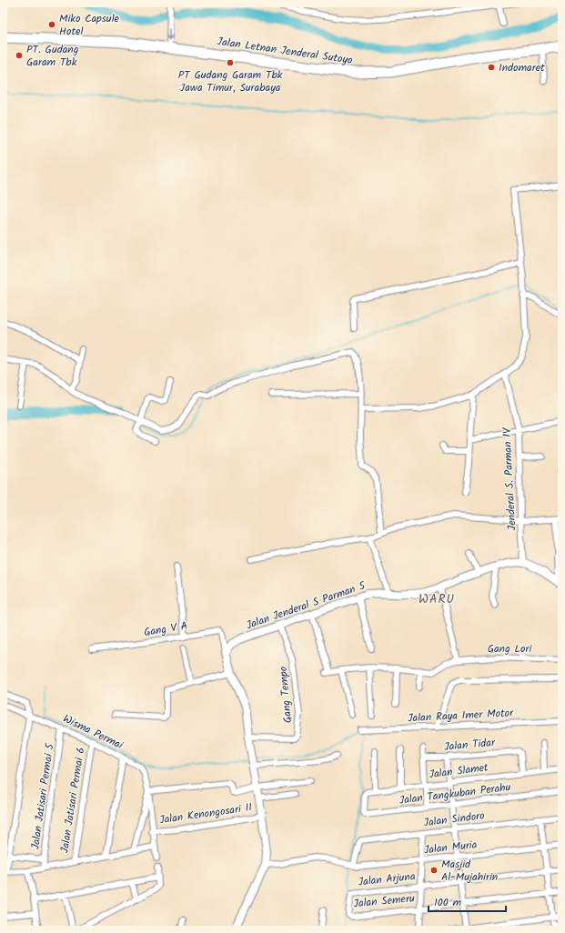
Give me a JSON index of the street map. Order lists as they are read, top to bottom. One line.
{"streets":{"highway":["Jalan Letnan Jenderal Sutoyo"],"street":["Jenderal S. Parman IV","Jalan Jenderal S Parman 5","Gang V A","Gang Lori","Gang Tempo","Jalan Raya Imer Motor","Wisma Permai","Jalan Tidar","Jalan Slamet","Jalan Tangkuban Perahu","Jalan Jatisari Permai 5","Jalan Jatisari Permai 6","Jalan Kenongosari II","Jalan Sindoro","Jalan Muria","Jalan Arjuna","Jalan Semeru"]},"crossings":[["Jenderal S. Parman IV","Jalan Jenderal S Parman 5"],["Jalan Jenderal S Parman 5","Gang V A"],["Jalan Jenderal S Parman 5","Gang Lori"],["Jalan Jenderal S Parman 5","Gang Tempo"],["Wisma Permai","Jalan Jatisari Permai 5"],["Wisma Permai","Jalan Jatisari Permai 6"],["Jalan Tidar","Jalan Slamet"],["Jalan Slamet","Jalan Tangkuban Perahu"],["Jalan Sindoro","Jalan Muria"],["Jalan Arjuna","Jalan Semeru"]],"districts":["WARU"],"places":["Miko Capsule Hotel","PT. Gudang Garam Tbk","PT Gudang Garam Tbk Jawa Timur, Surabaya","Indomaret","Masjid Al-Mujahirin"],"scale_bar":"100 m"}
